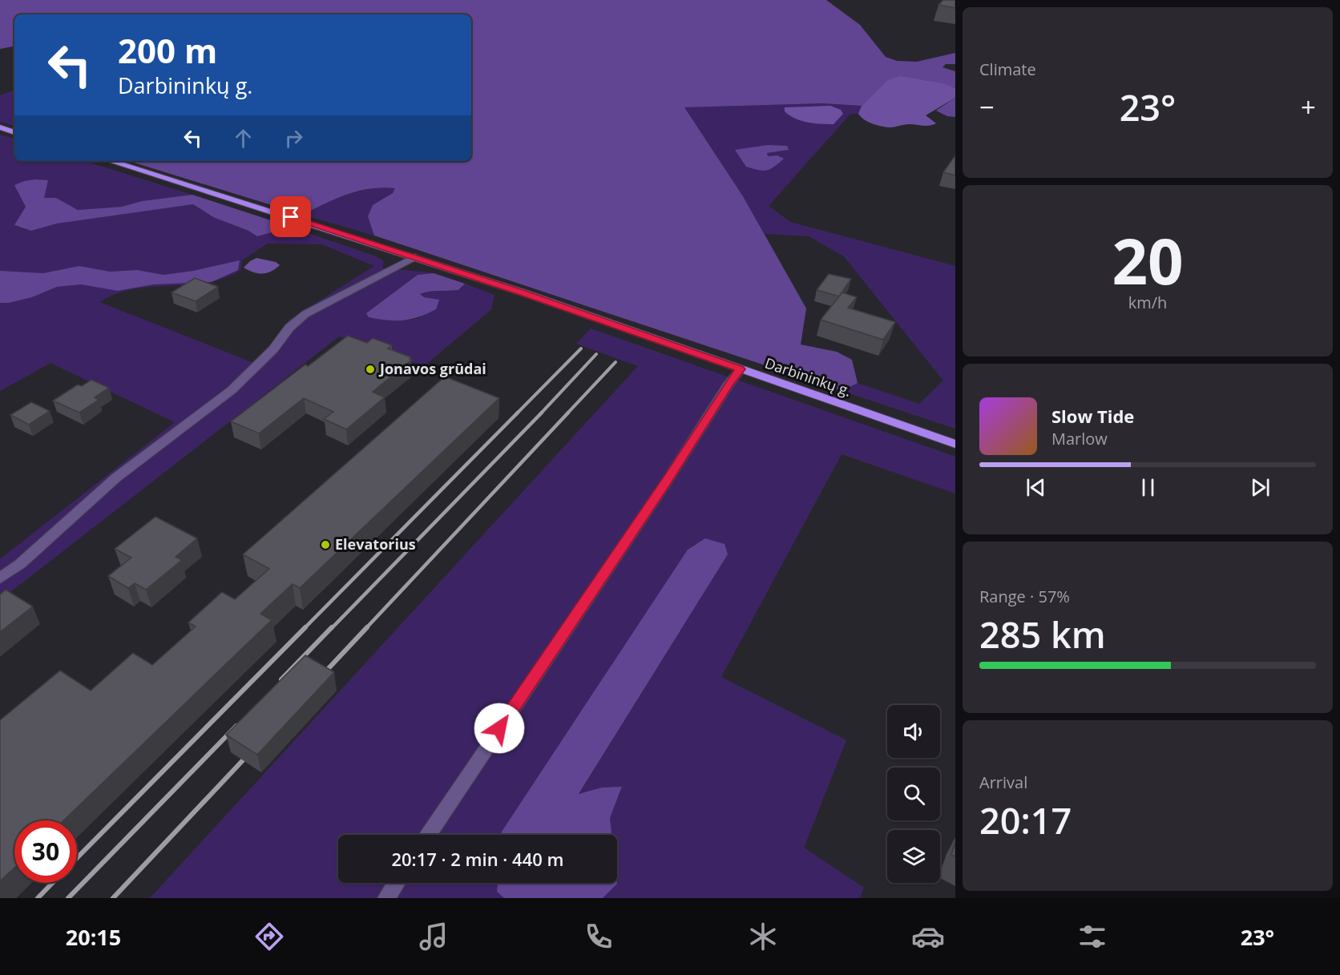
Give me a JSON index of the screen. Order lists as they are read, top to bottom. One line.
{"streets":{"main road":["Darbininkų g."]},"places":["Jonavos grūdai","Elevatorius"],"page":{"tile":["Climate",["20","km/h"],["Range · 57%","285 km"],["Arrival","20:17"]],"turn":["200 m","Darbininkų g."],"heat":["−","23°","+"],"song":["Slow Tide","Marlow"],"limit":"30","trip":"20:17 · 2 min · 440 m","tabs":["20:15","23°"]}}
